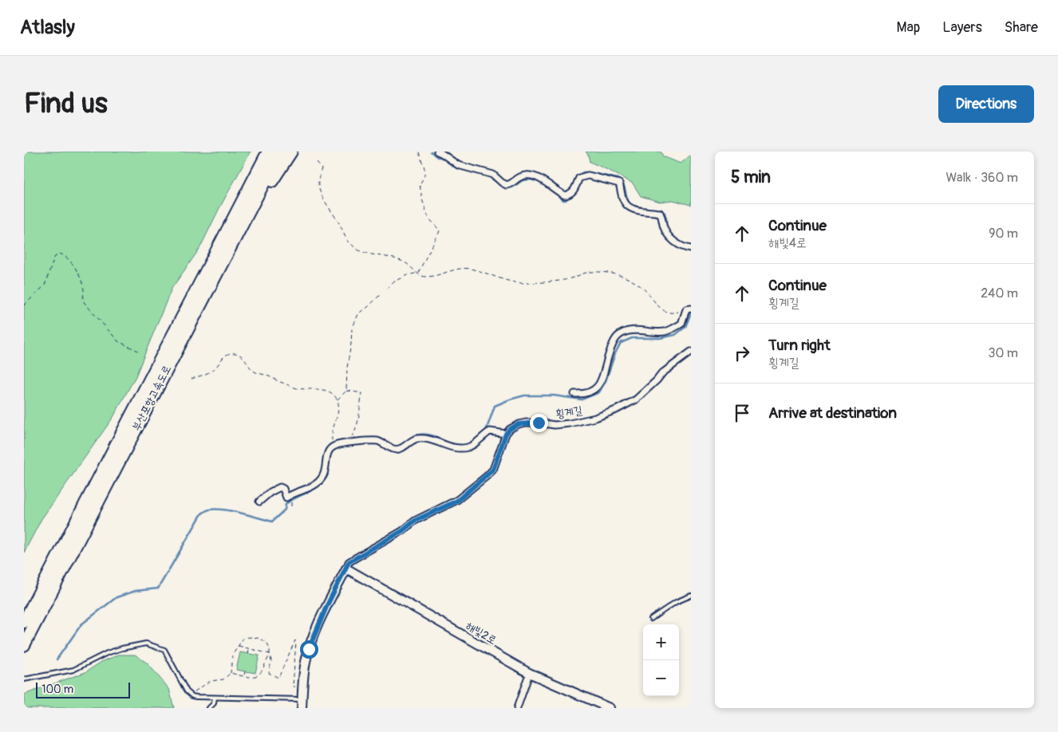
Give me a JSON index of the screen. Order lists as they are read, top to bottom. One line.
{"streets":{"highway":["부산포항고속도로"],"street":["횡계길","해빛2로"]},"scale_bar":"100 m","page":{"header":"Atlasly","nav":["Map","Layers","Share"],"buttons":"Directions","title":"Find us","heading":["5 min","Walk · 360 m"],"list":[["Continue","해빛4로","90 m"],["Continue","횡계길","240 m"],["Turn right","횡계길","30 m"],"Arrive at destination"],"map_buttons":["+","−"],"scale":"100 m"}}
